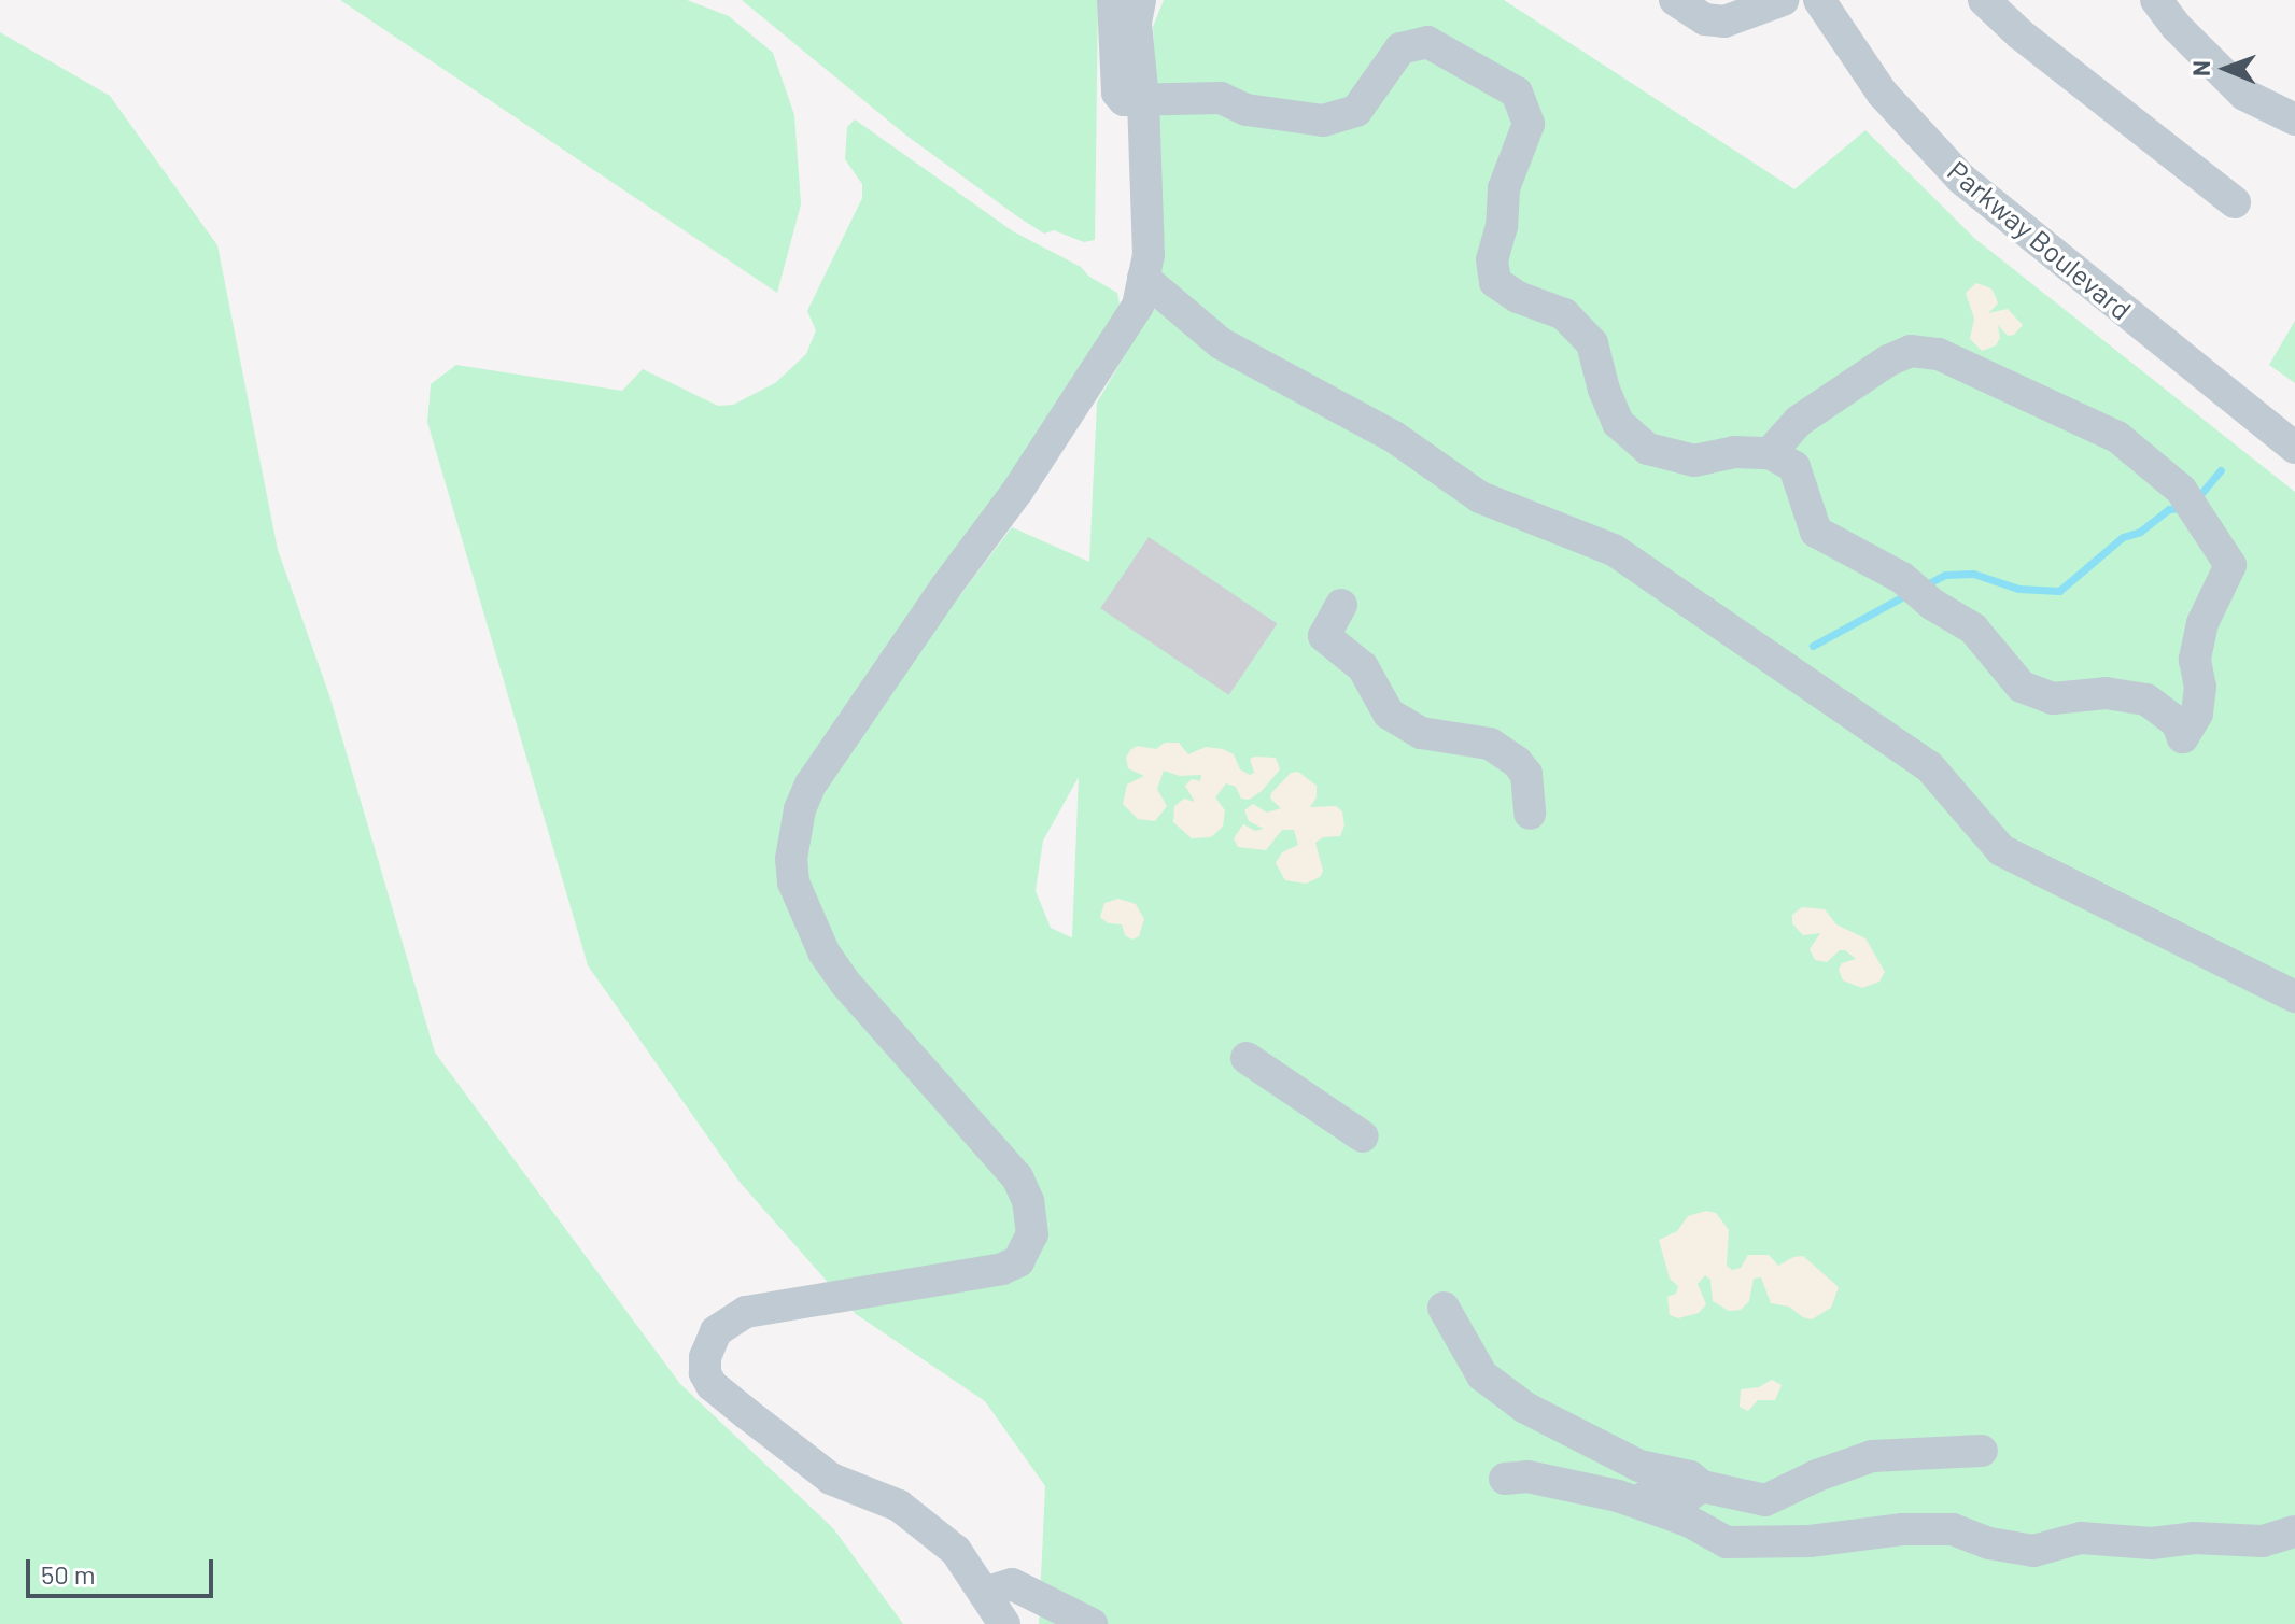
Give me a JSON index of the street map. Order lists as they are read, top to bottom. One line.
{"streets":{"street":["Parkway Boulevard"]},"scale_bar":"50 m","north":"left"}
